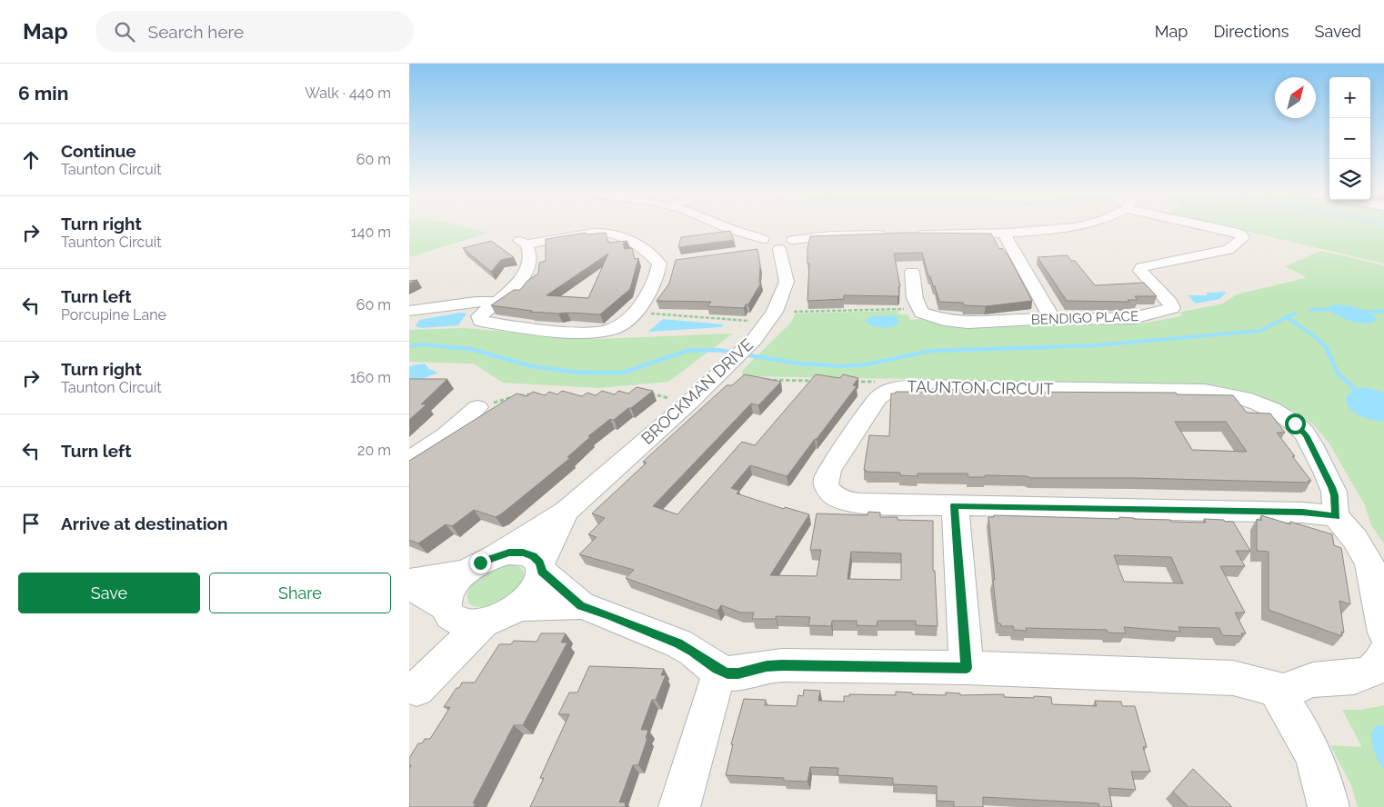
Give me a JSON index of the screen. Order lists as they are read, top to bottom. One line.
{"streets":{"street":["BENDIGO PLACE","TAUNTON CIRCUIT","BROCKMAN DRIVE"]},"north":"top right","page":{"header":"Map","search":"Search here","nav":["Map","Directions","Saved"],"heading":["6 min","Walk · 440 m"],"map_buttons":["+","−"],"list":[["Continue","Taunton Circuit","60 m"],["Turn right","Taunton Circuit","140 m"],["Turn left","Porcupine Lane","60 m"],["Turn right","Taunton Circuit","160 m"],["Turn left","20 m"],"Arrive at destination"],"buttons":["Save","Share"]}}
